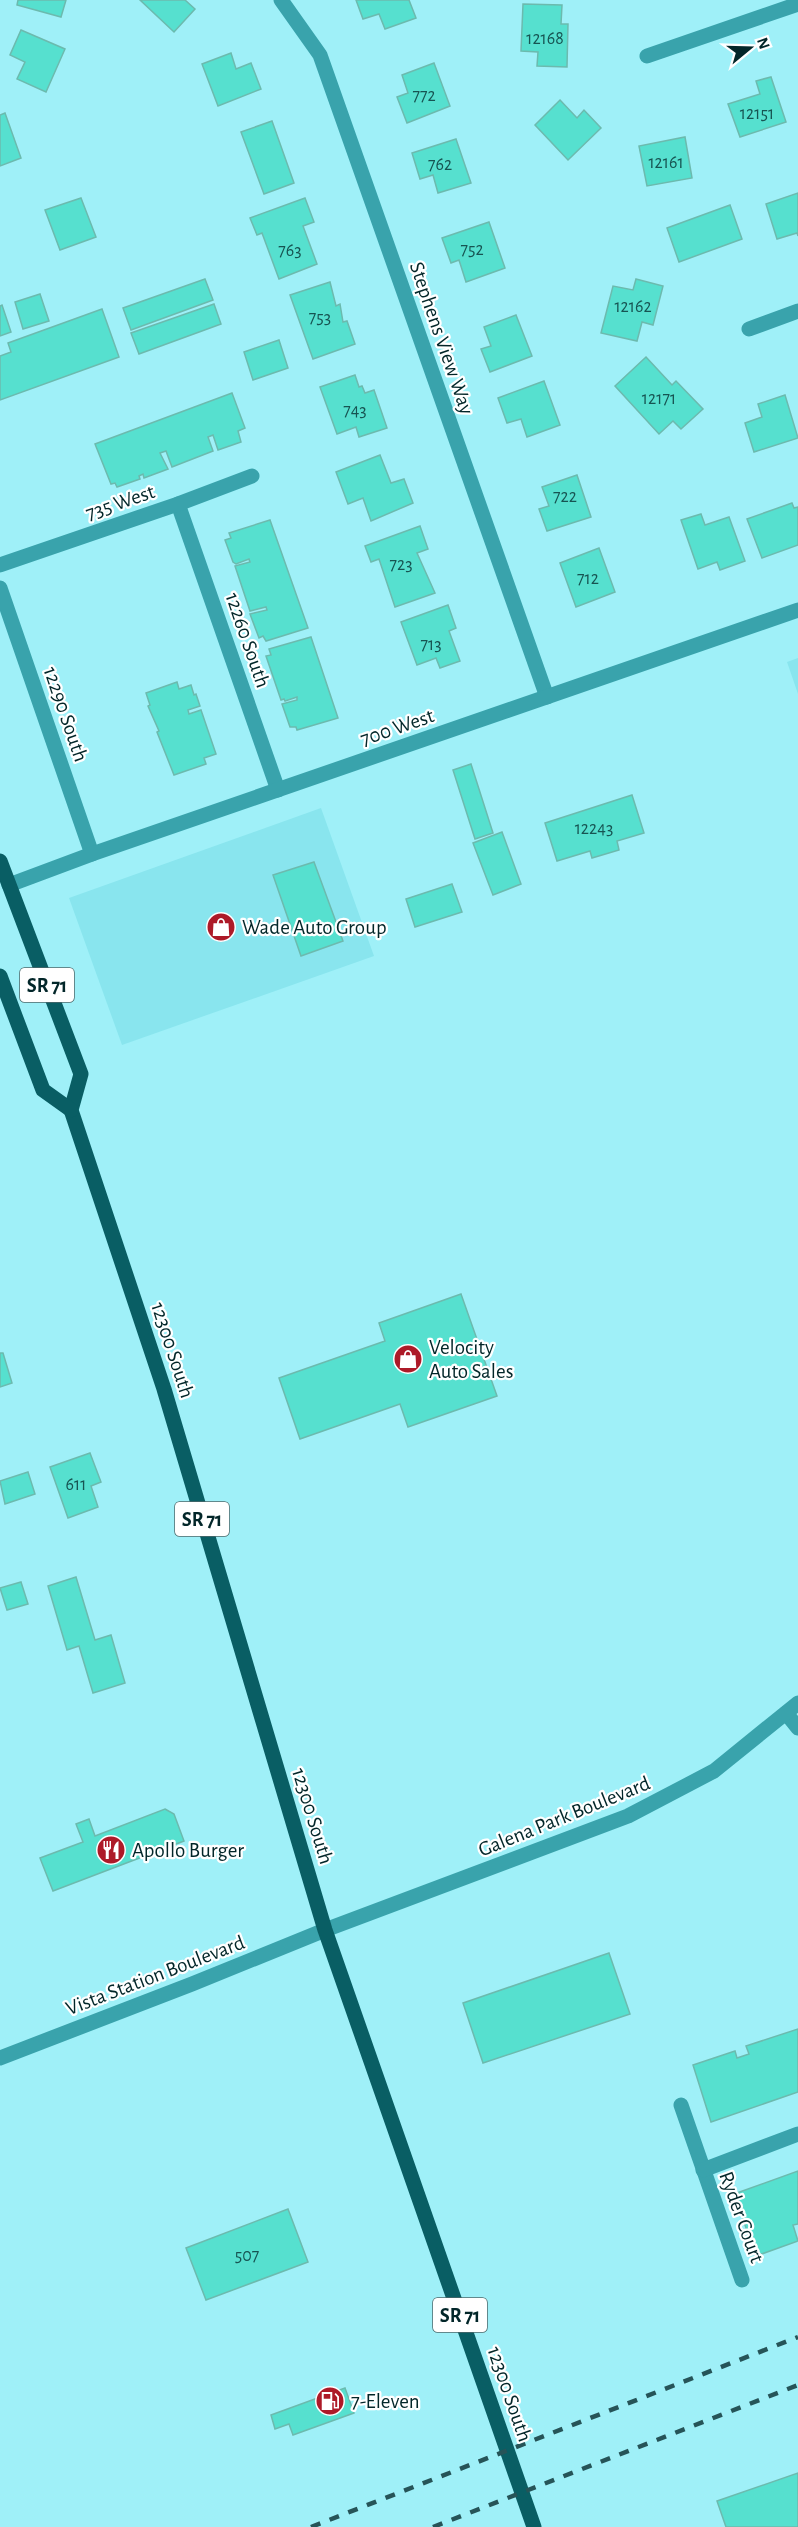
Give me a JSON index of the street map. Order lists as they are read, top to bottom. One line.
{"streets":{"main road":["SR 71","12300 South"],"street":["Stephens View Way","735 West","12260 South","12290 South","700 West","Galena Park Boulevard","Vista Station Boulevard","Ryder Court"]},"crossings":[["Stephens View Way","700 West"],["735 West","12260 South"],["12260 South","700 West"],["12290 South","700 West"],["700 West","SR 71"],["SR 71","12300 South"],["12300 South","Galena Park Boulevard"],["12300 South","Vista Station Boulevard"],["Galena Park Boulevard","Vista Station Boulevard"]],"places":{"shop":["Wade Auto Group","Velocity Auto Sales"],"restaurant":["Apollo Burger"],"fuel station":["7-Eleven"]},"house_numbers":["12168","772","12151","12161","762","752","763","12162","753","12171","743","722","723","712","713","12243","611","507"],"north":"right"}
